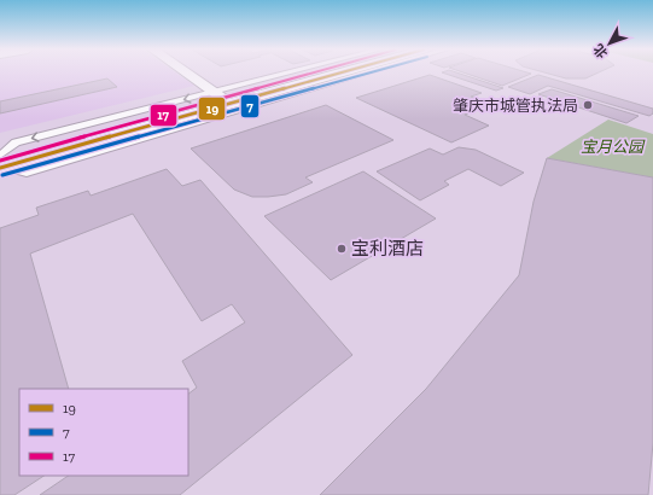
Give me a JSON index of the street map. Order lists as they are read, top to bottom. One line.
{"parks":["宝月公园"],"places":["肇庆市城管执法局","宝利酒店"],"lines":["transit line 19","transit line 7","transit line 17"],"legend":["19","7","17"],"north":"bottom left"}
